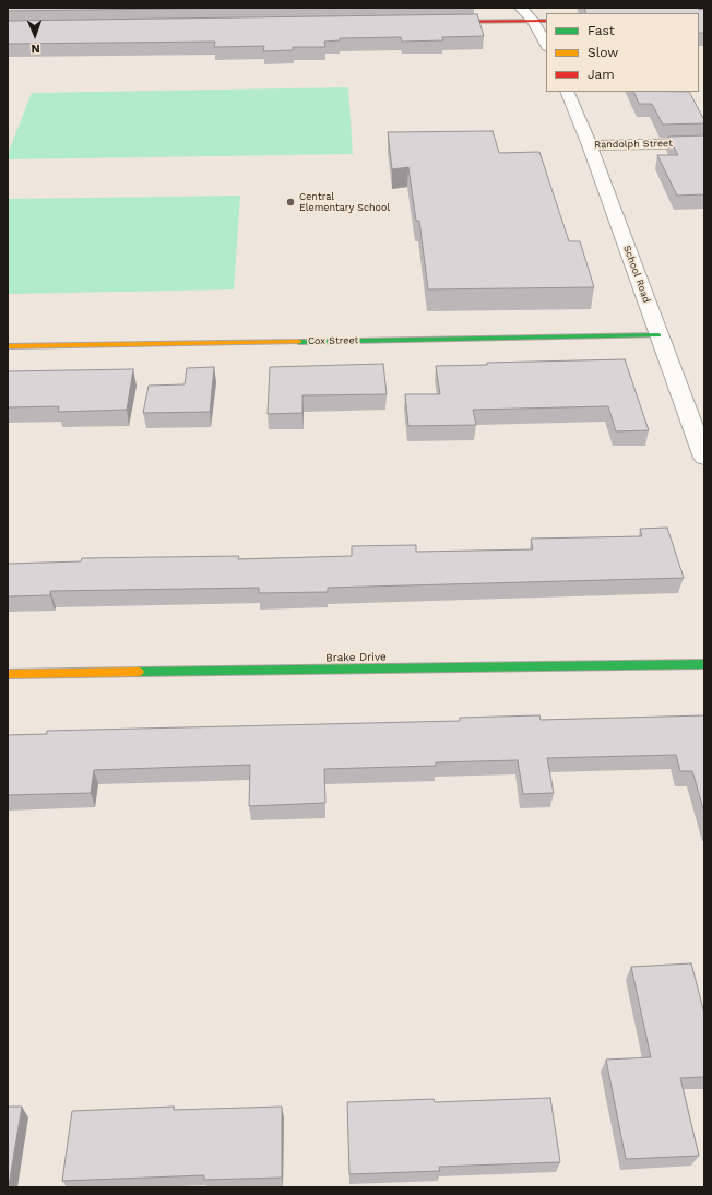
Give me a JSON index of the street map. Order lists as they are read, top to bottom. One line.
{"streets":{"street":["Randolph Street","School Road","Cox Street","Brake Drive"]},"crossings":[["Randolph Street","School Road"],["School Road","Cox Street"]],"places":["Central Elementary School"],"legend":["Fast","Slow","Jam"],"north":"bottom"}
